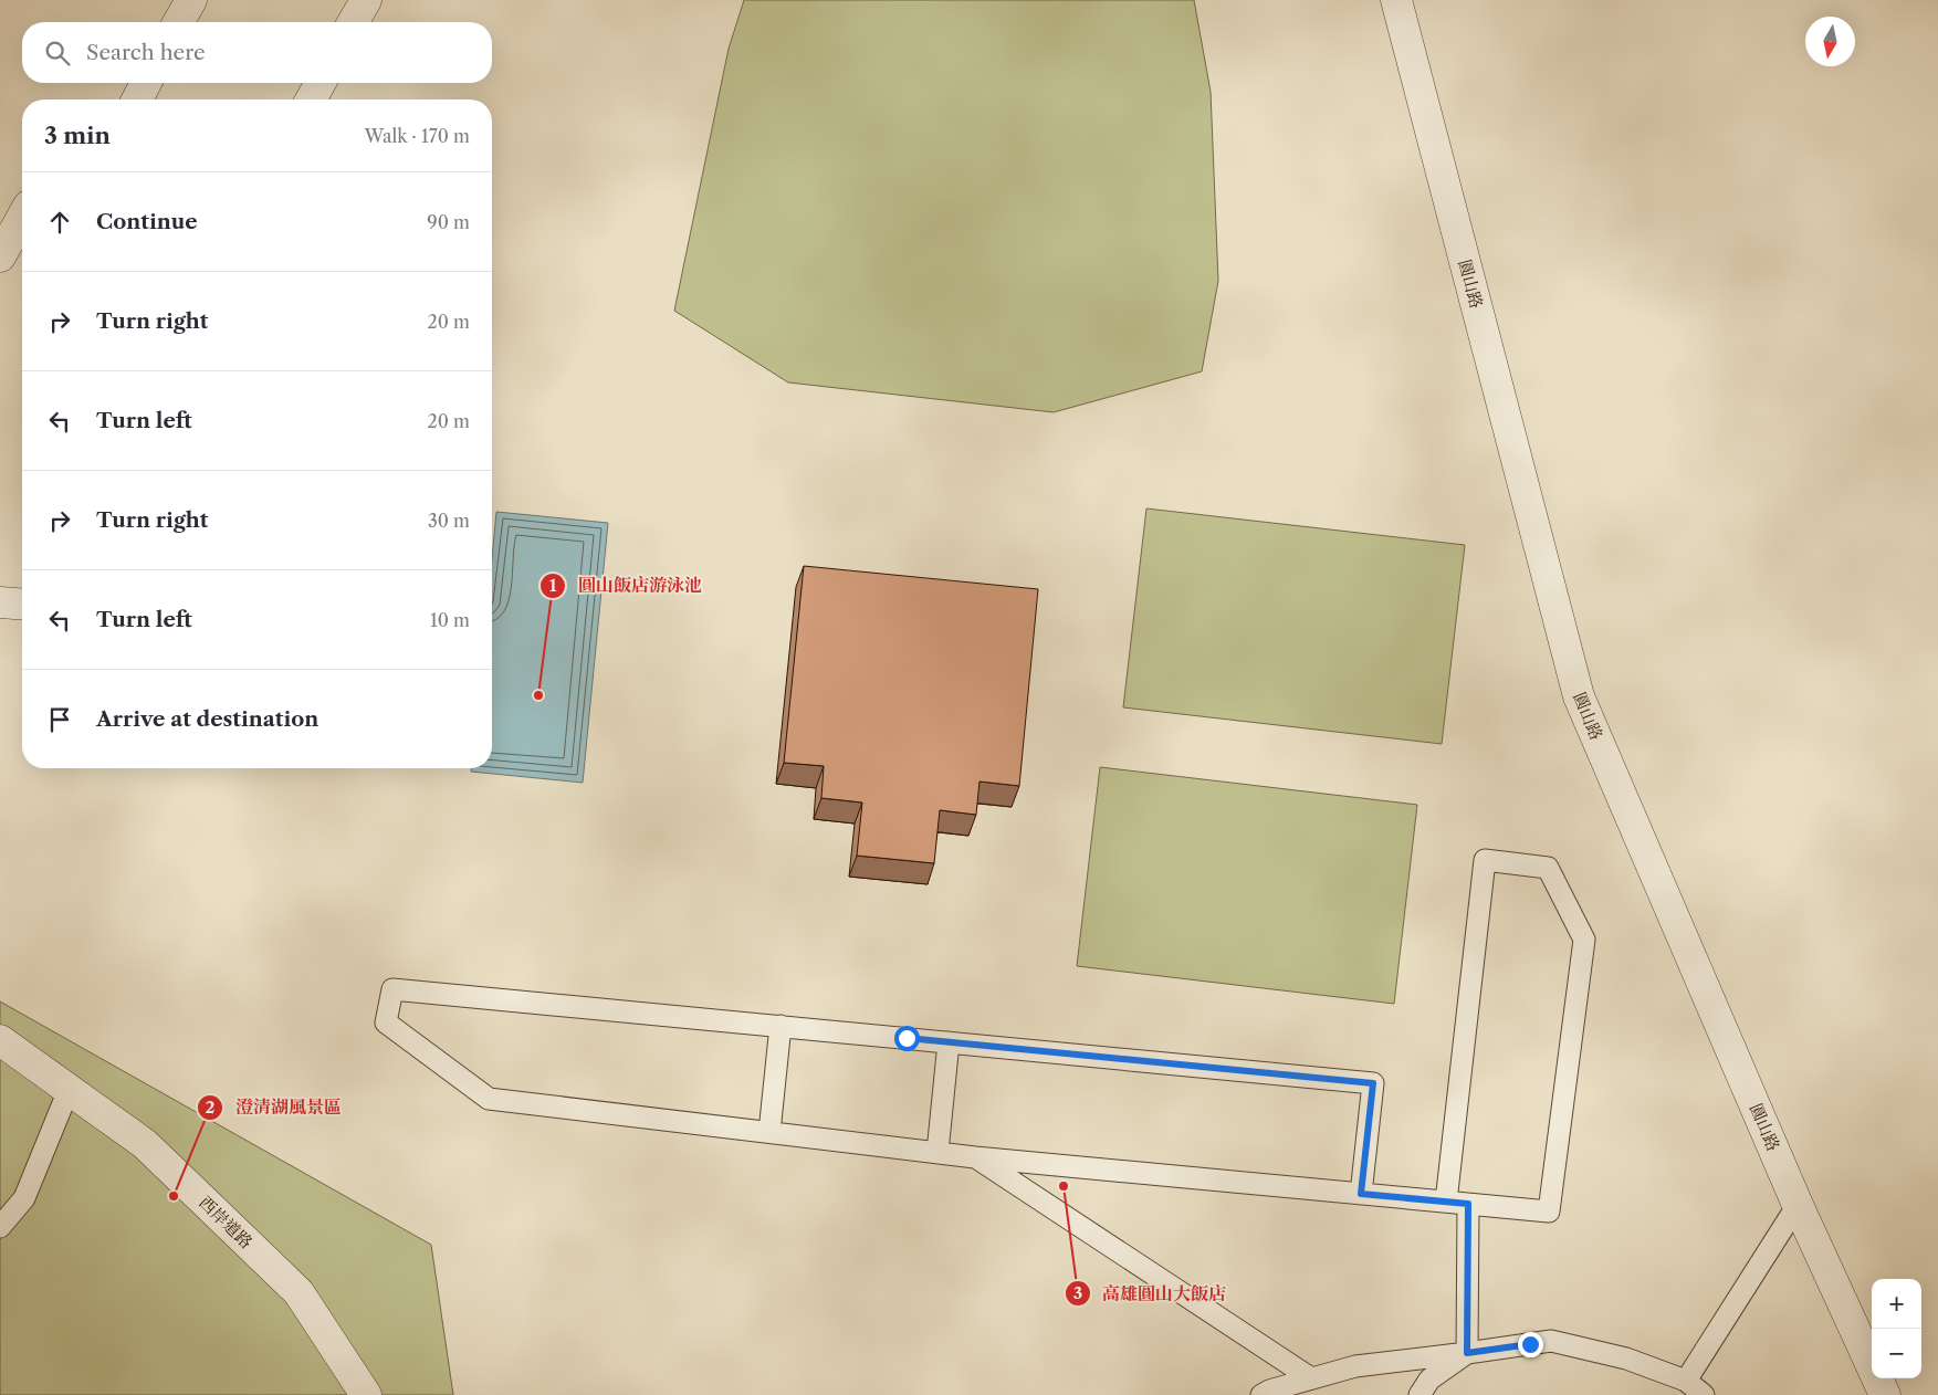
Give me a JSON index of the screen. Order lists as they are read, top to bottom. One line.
{"streets":{"street":["圓山路","西岸道路"]},"places":["圓山飯店游泳池","高雄圓山大飯店","澄清湖風景區"],"north":"bottom","page":{"search":"Search here","heading":["3 min","Walk · 170 m"],"list":[["Continue","90 m"],["Turn right","20 m"],["Turn left","20 m"],["Turn right","30 m"],["Turn left","10 m"],"Arrive at destination"],"map_buttons":["+","−"]}}
